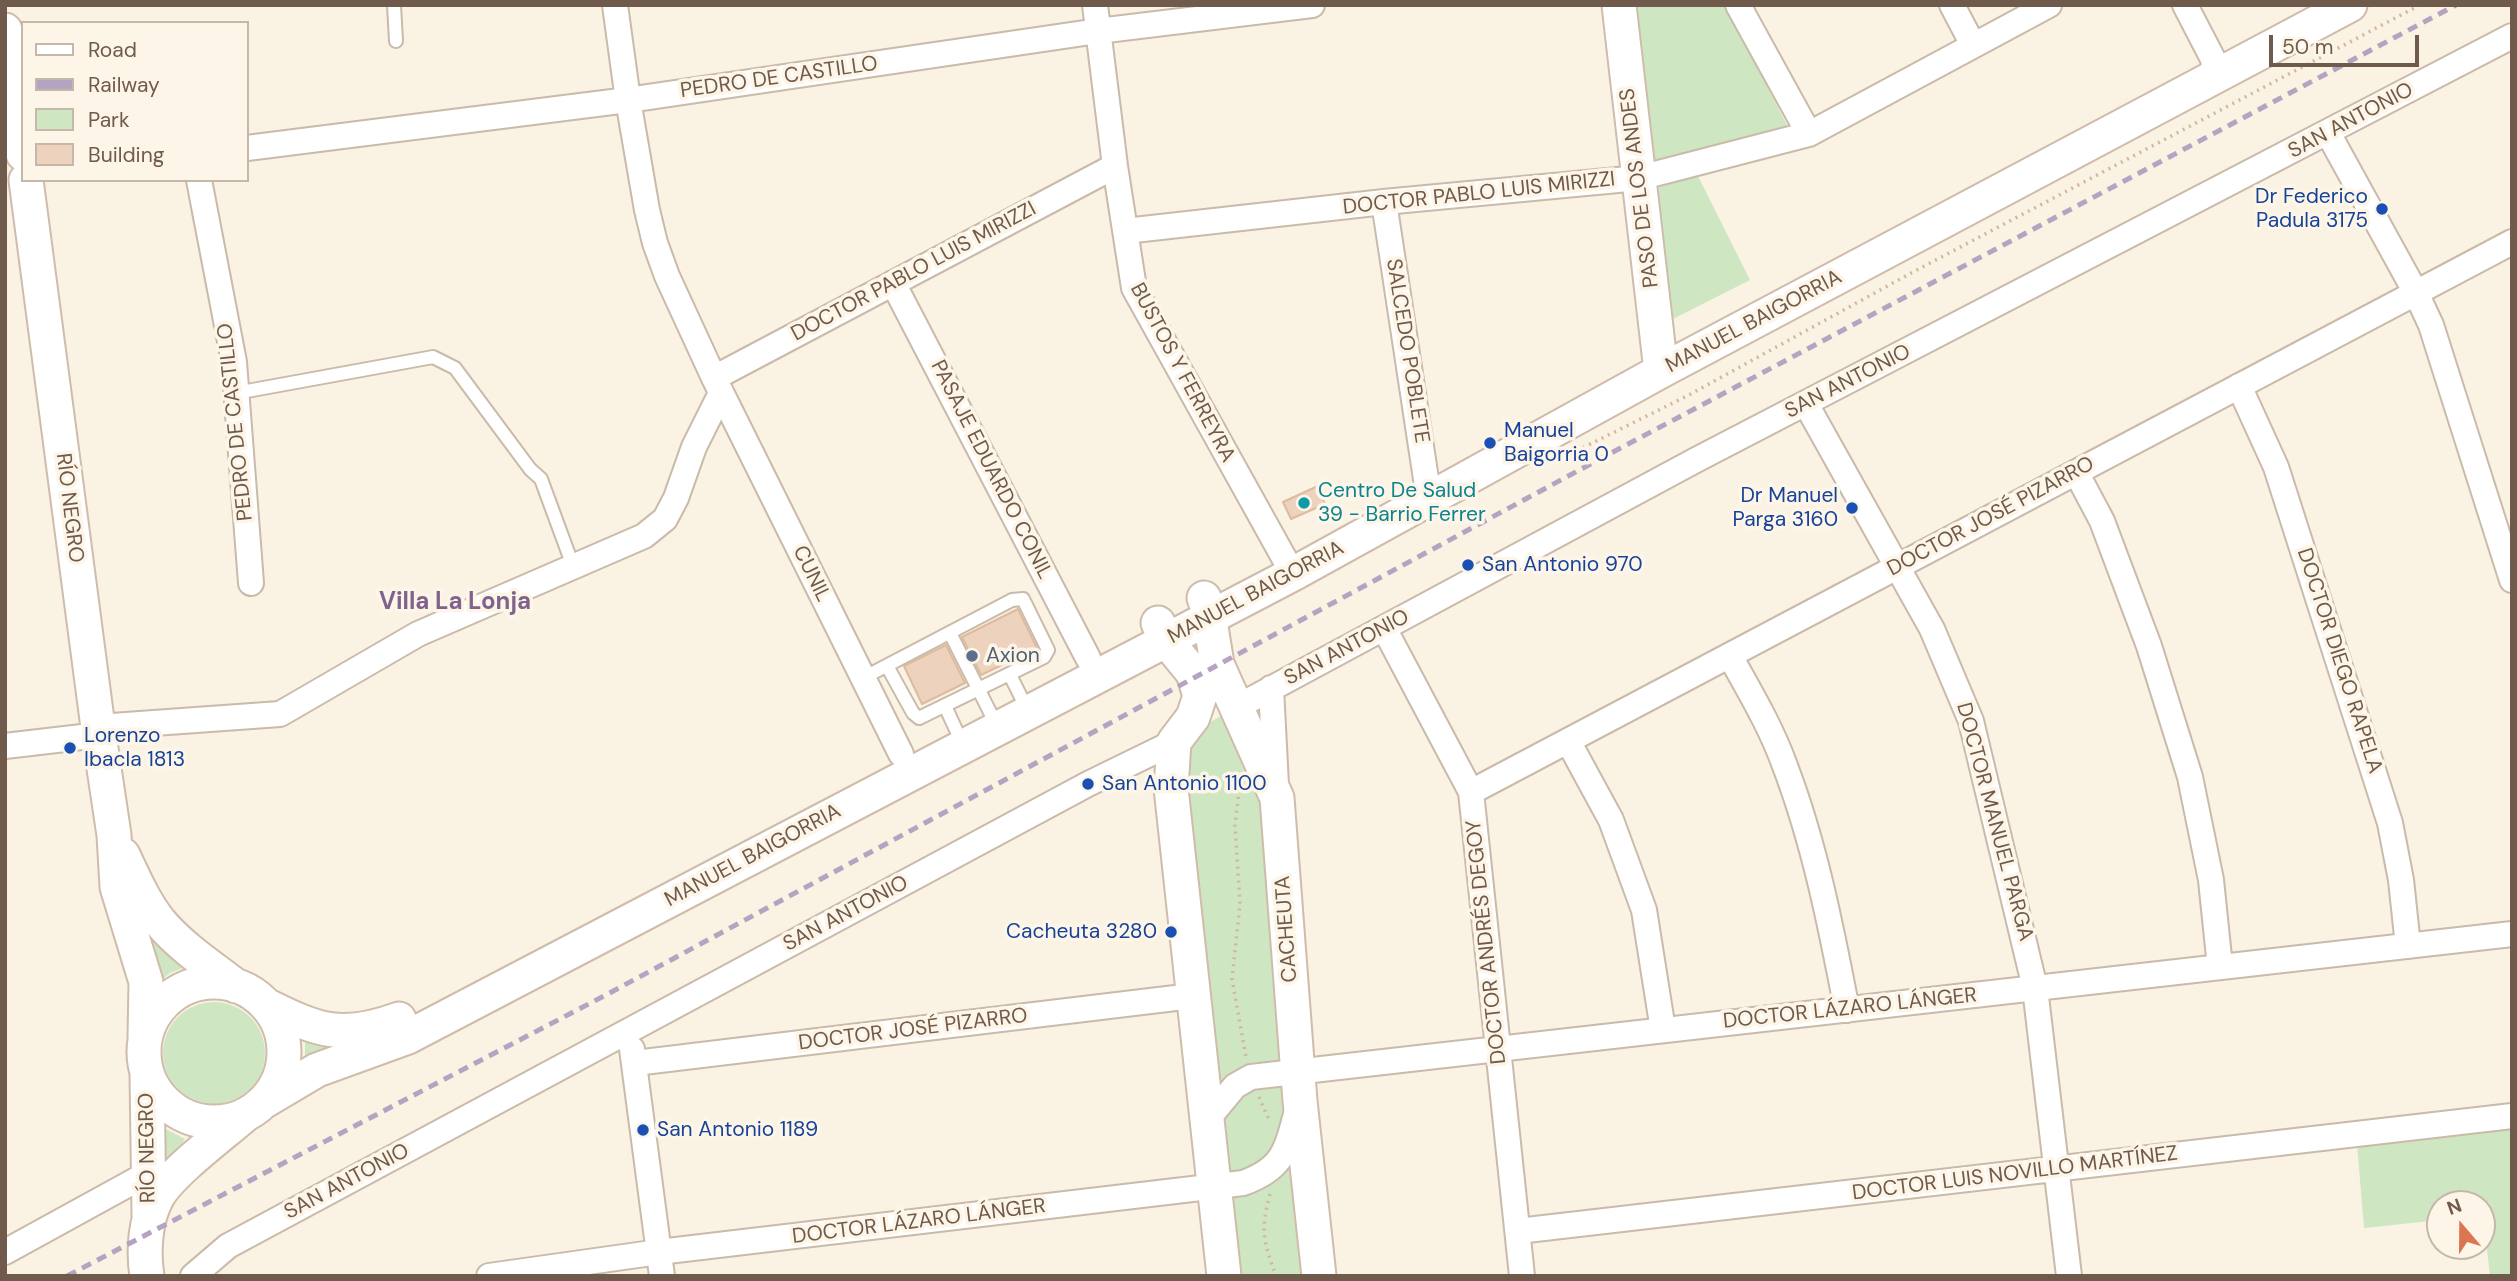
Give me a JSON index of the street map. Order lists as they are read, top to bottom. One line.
{"streets":{"main road":["SAN ANTONIO","PASO DE LOS ANDES","MANUEL BAIGORRIA","RÍO NEGRO","CACHEUTA"],"street":["PEDRO DE CASTILLO","DOCTOR PABLO LUIS MIRIZZI","SALCEDO POBLETE","BUSTOS Y FERREYRA","PASAJE EDUARDO CONIL","DOCTOR JOSÉ PIZARRO","CUNIL","DOCTOR DIEGO RAPELA","DOCTOR MANUEL PARGA","DOCTOR ANDRÉS DEGOY","DOCTOR LÁZARO LÁNGER","DOCTOR LUIS NOVILLO MARTÍNEZ"]},"crossings":[["PEDRO DE CASTILLO","BUSTOS Y FERREYRA"],["PEDRO DE CASTILLO","CUNIL"],["SAN ANTONIO","DOCTOR MANUEL PARGA"],["SAN ANTONIO","CACHEUTA"],["SAN ANTONIO","DOCTOR ANDRÉS DEGOY"],["PASO DE LOS ANDES","DOCTOR PABLO LUIS MIRIZZI"],["PASO DE LOS ANDES","MANUEL BAIGORRIA"],["DOCTOR PABLO LUIS MIRIZZI","SALCEDO POBLETE"],["DOCTOR PABLO LUIS MIRIZZI","BUSTOS Y FERREYRA"],["DOCTOR PABLO LUIS MIRIZZI","PASAJE EDUARDO CONIL"],["DOCTOR PABLO LUIS MIRIZZI","CUNIL"],["MANUEL BAIGORRIA","SALCEDO POBLETE"],["MANUEL BAIGORRIA","BUSTOS Y FERREYRA"],["MANUEL BAIGORRIA","PASAJE EDUARDO CONIL"],["MANUEL BAIGORRIA","RÍO NEGRO"],["MANUEL BAIGORRIA","CUNIL"],["MANUEL BAIGORRIA","CACHEUTA"],["DOCTOR JOSÉ PIZARRO","DOCTOR DIEGO RAPELA"],["DOCTOR JOSÉ PIZARRO","DOCTOR MANUEL PARGA"],["DOCTOR JOSÉ PIZARRO","DOCTOR ANDRÉS DEGOY"],["DOCTOR DIEGO RAPELA","DOCTOR LÁZARO LÁNGER"],["DOCTOR MANUEL PARGA","DOCTOR LÁZARO LÁNGER"],["DOCTOR MANUEL PARGA","DOCTOR LUIS NOVILLO MARTÍNEZ"],["CACHEUTA","DOCTOR LÁZARO LÁNGER"],["DOCTOR ANDRÉS DEGOY","DOCTOR LÁZARO LÁNGER"],["DOCTOR ANDRÉS DEGOY","DOCTOR LUIS NOVILLO MARTÍNEZ"]],"districts":["Villa La Lonja"],"places":["Dr Federico Padula 3175","Manuel Baigorria 0","Centro De Salud 39 - Barrio Ferrer","Dr Manuel Parga 3160","San Antonio 970","Axion","Lorenzo Ibacla 1813","San Antonio 1100","Cacheuta 3280","San Antonio 1189"],"legend":["Road","Railway","Park","Building"],"scale_bar":"50 m","north":"top"}
